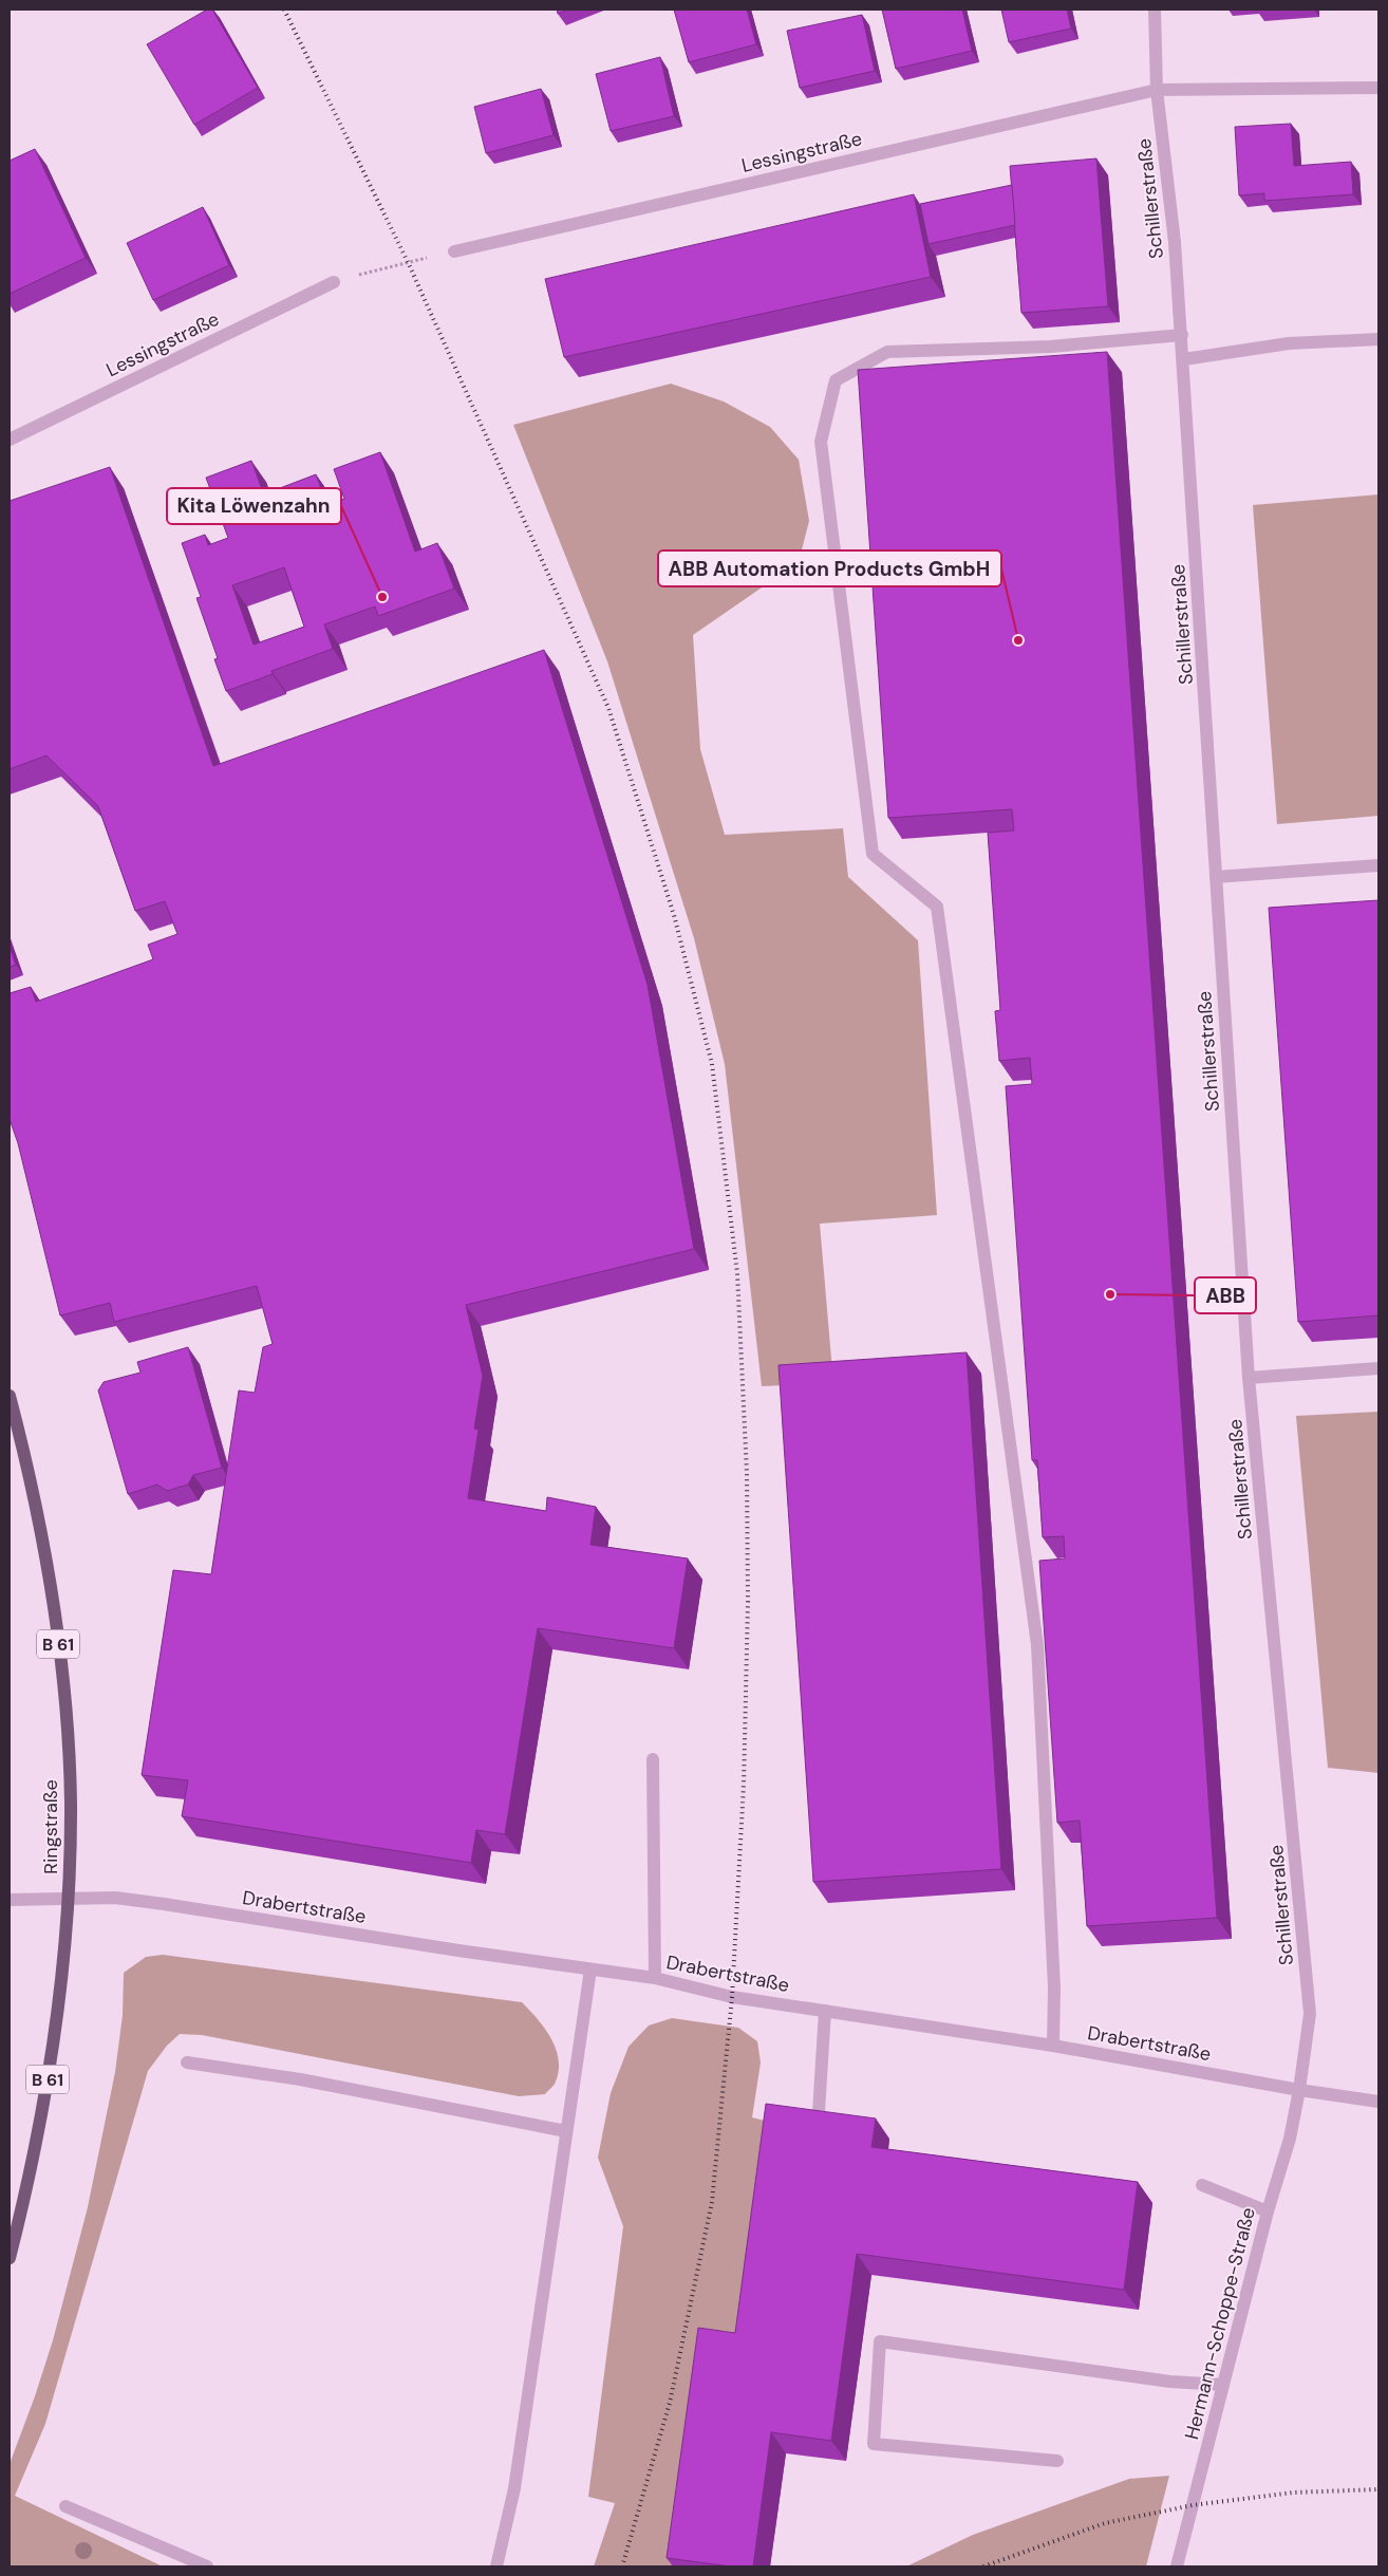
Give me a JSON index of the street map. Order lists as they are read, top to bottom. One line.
{"streets":{"main road":["B 61","Ringstraße"],"street":["Lessingstraße","Schillerstraße","Drabertstraße","Hermann-Schoppe-Straße"]},"crossings":[["Lessingstraße","Schillerstraße"],["Schillerstraße","Drabertstraße"],["Schillerstraße","Hermann-Schoppe-Straße"],["Ringstraße","Drabertstraße"],["Drabertstraße","Hermann-Schoppe-Straße"]],"places":["Kita Löwenzahn","ABB Automation Products GmbH","ABB"]}
